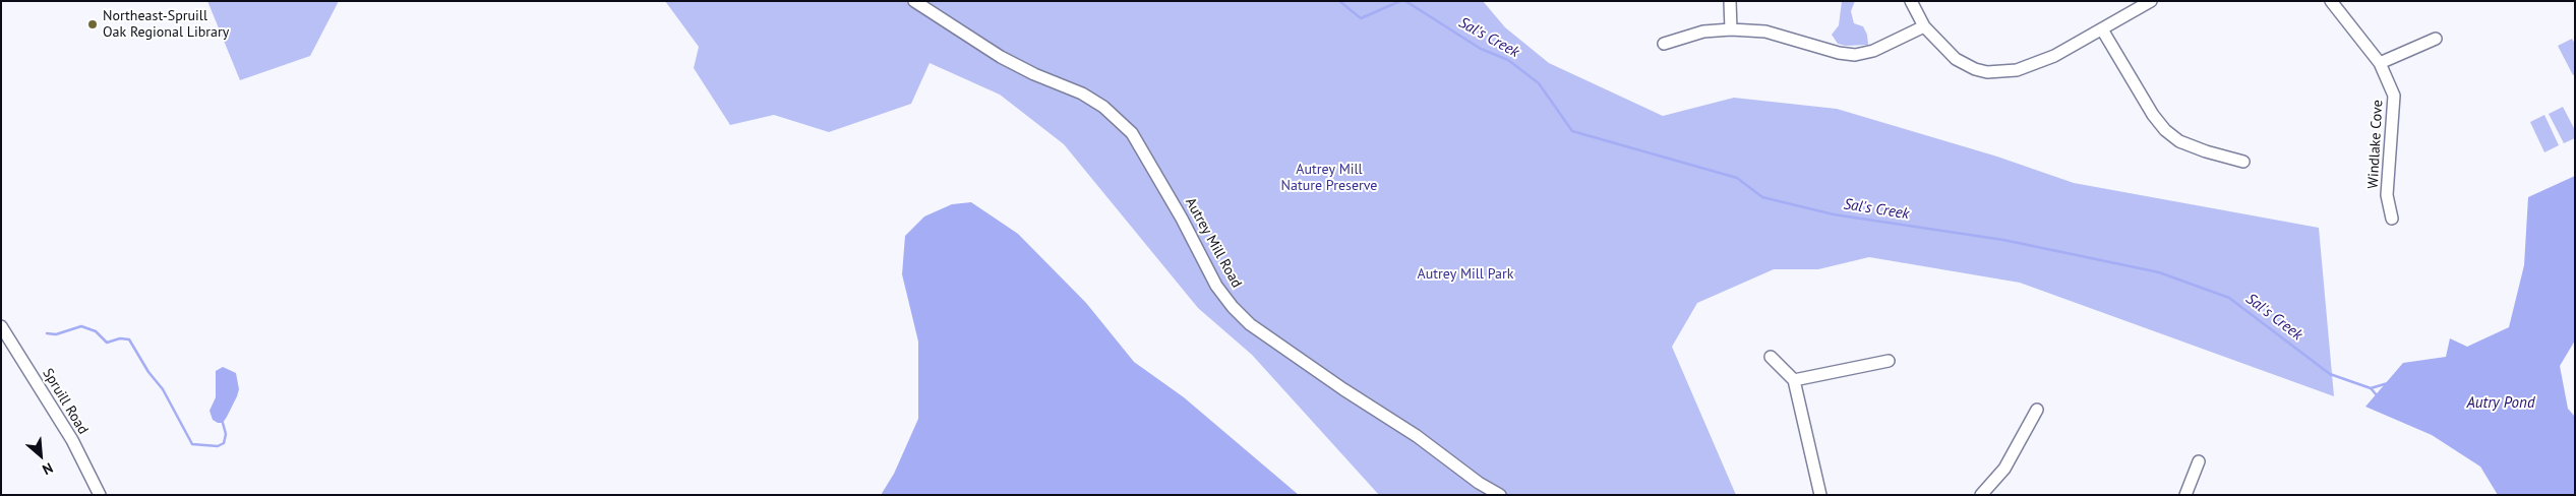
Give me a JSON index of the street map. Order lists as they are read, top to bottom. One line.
{"streets":{"street":["Windlake Cove","Autrey Mill Road","Spruill Road"]},"water":["Sal's Creek","Autry Pond"],"parks":["Autrey Mill Nature Preserve","Autrey Mill Park"],"places":["Northeast-Spruill Oak Regional Library"],"north":"bottom right"}
